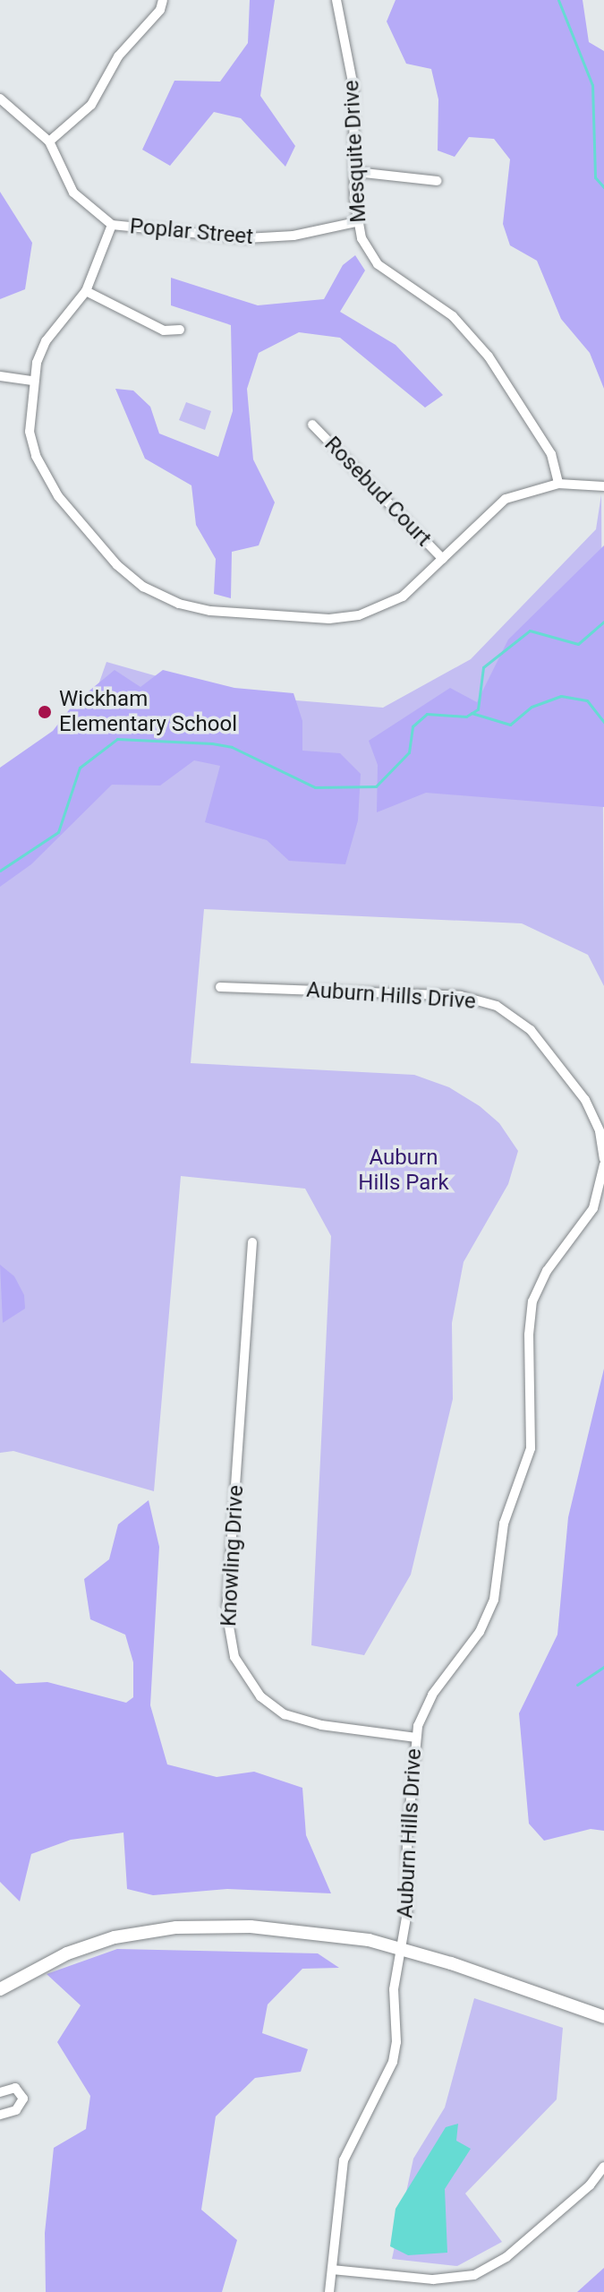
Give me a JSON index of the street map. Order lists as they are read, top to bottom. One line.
{"streets":{"street":["Mesquite Drive","Poplar Street","Rosebud Court","Auburn Hills Drive","Knowling Drive"]},"crossings":[["Mesquite Drive","Poplar Street"],["Auburn Hills Drive","Knowling Drive"]],"parks":["Auburn Hills Park"],"places":["Wickham Elementary School"]}
